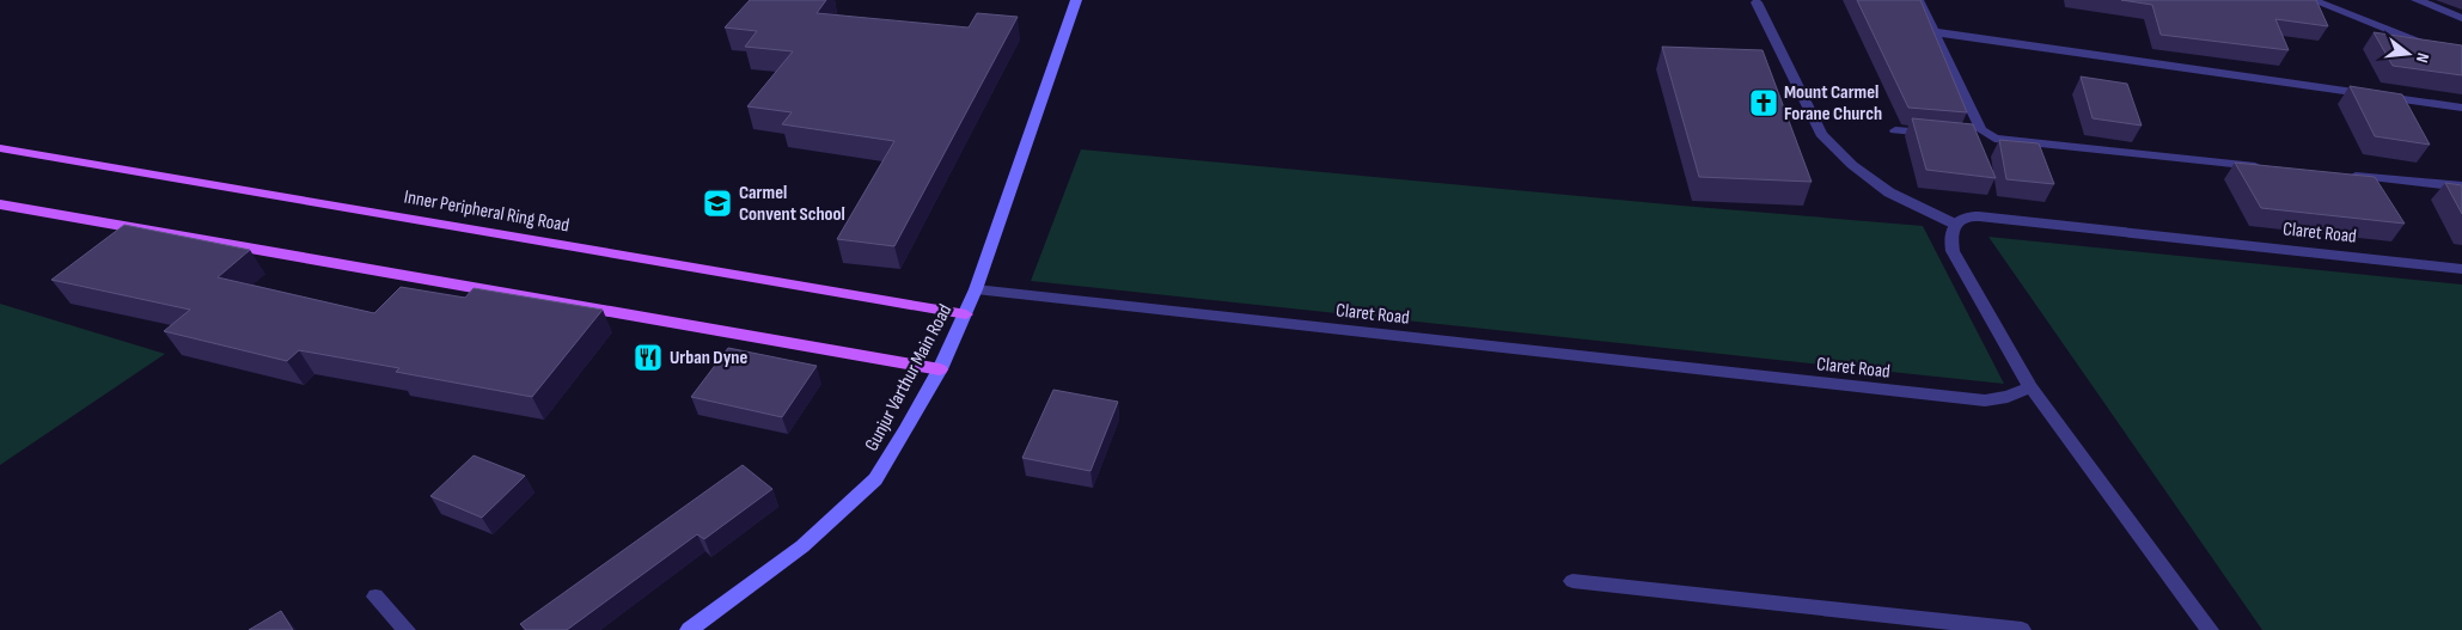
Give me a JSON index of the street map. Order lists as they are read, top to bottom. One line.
{"streets":{"main road":["Inner Peripheral Ring Road","Gunjur Varthur Main Road"],"street":["Claret Road"]},"crossings":[["Inner Peripheral Ring Road","Gunjur Varthur Main Road"],["Claret Road","Gunjur Varthur Main Road"]],"places":{"church":["Mount Carmel Forane Church"],"school or university":["Carmel Convent School"],"restaurant":["Urban Dyne"]},"north":"right"}
